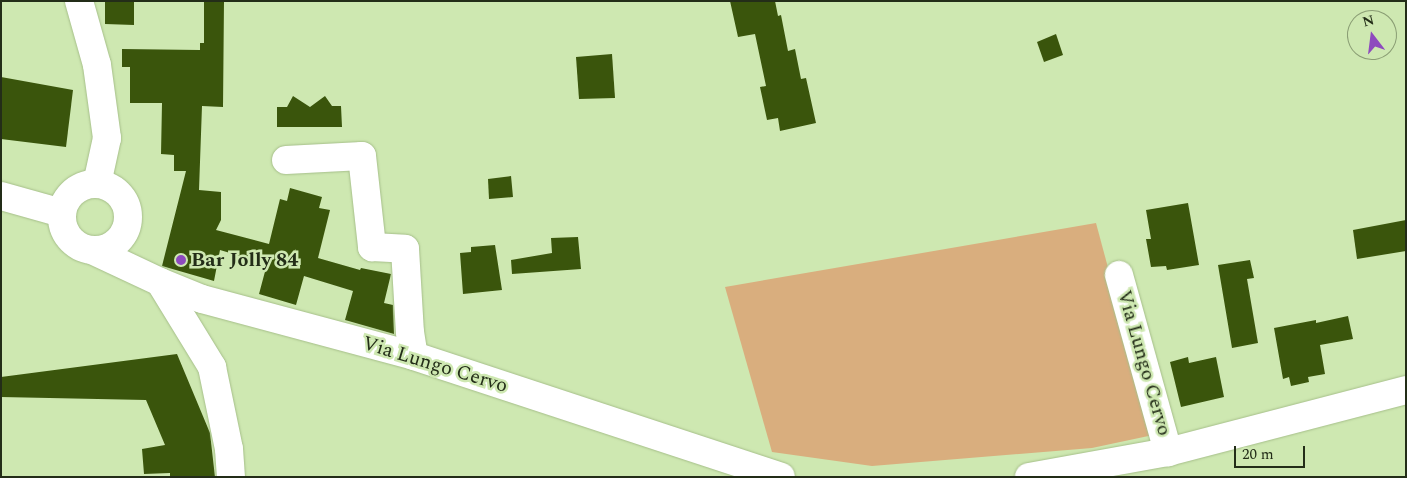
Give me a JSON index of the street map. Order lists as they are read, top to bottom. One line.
{"streets":{"street":["Via Lungo Cervo"]},"places":["Bar Jolly 84"],"scale_bar":"20 m","north":"top"}
